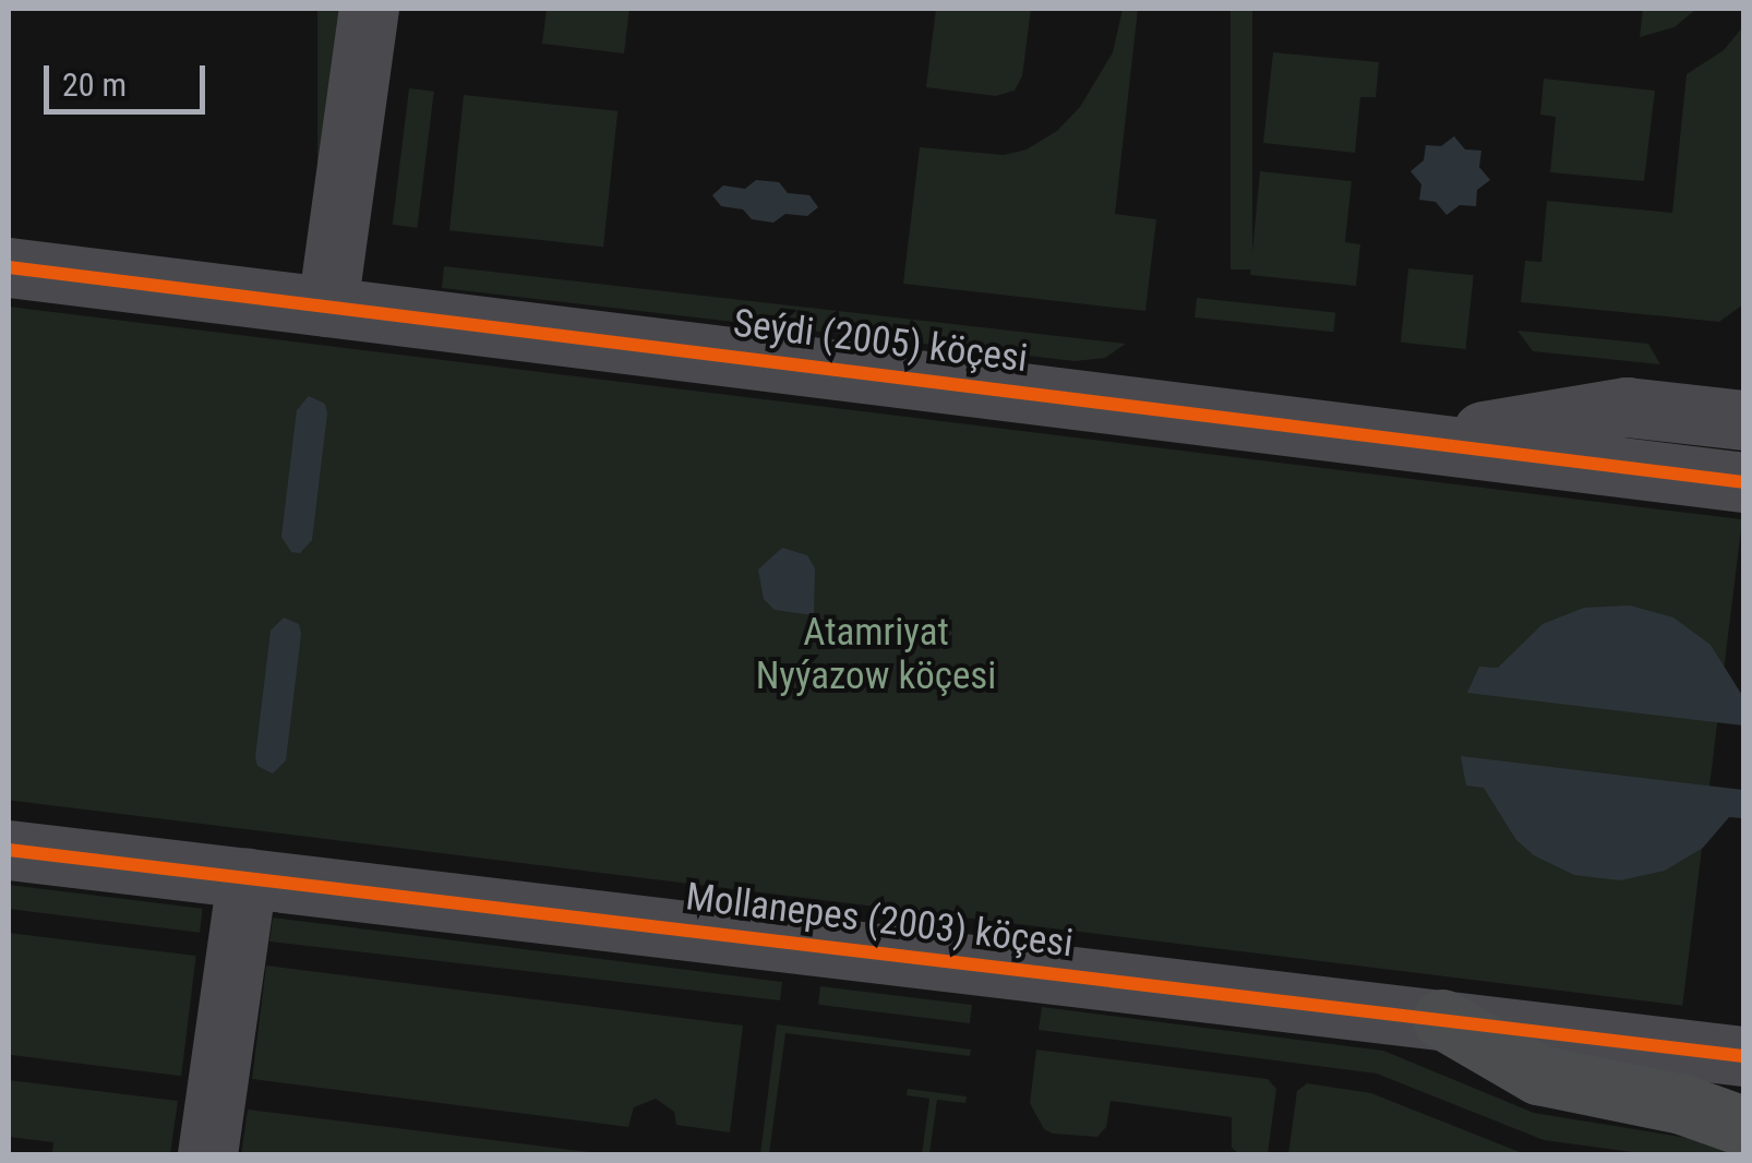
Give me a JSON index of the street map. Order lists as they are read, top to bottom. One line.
{"streets":{"street":["Seýdi (2005) köçesi","Mollanepes (2003) köçesi"]},"parks":["Atamriyat Nyýazow köçesi"],"scale_bar":"20 m"}
